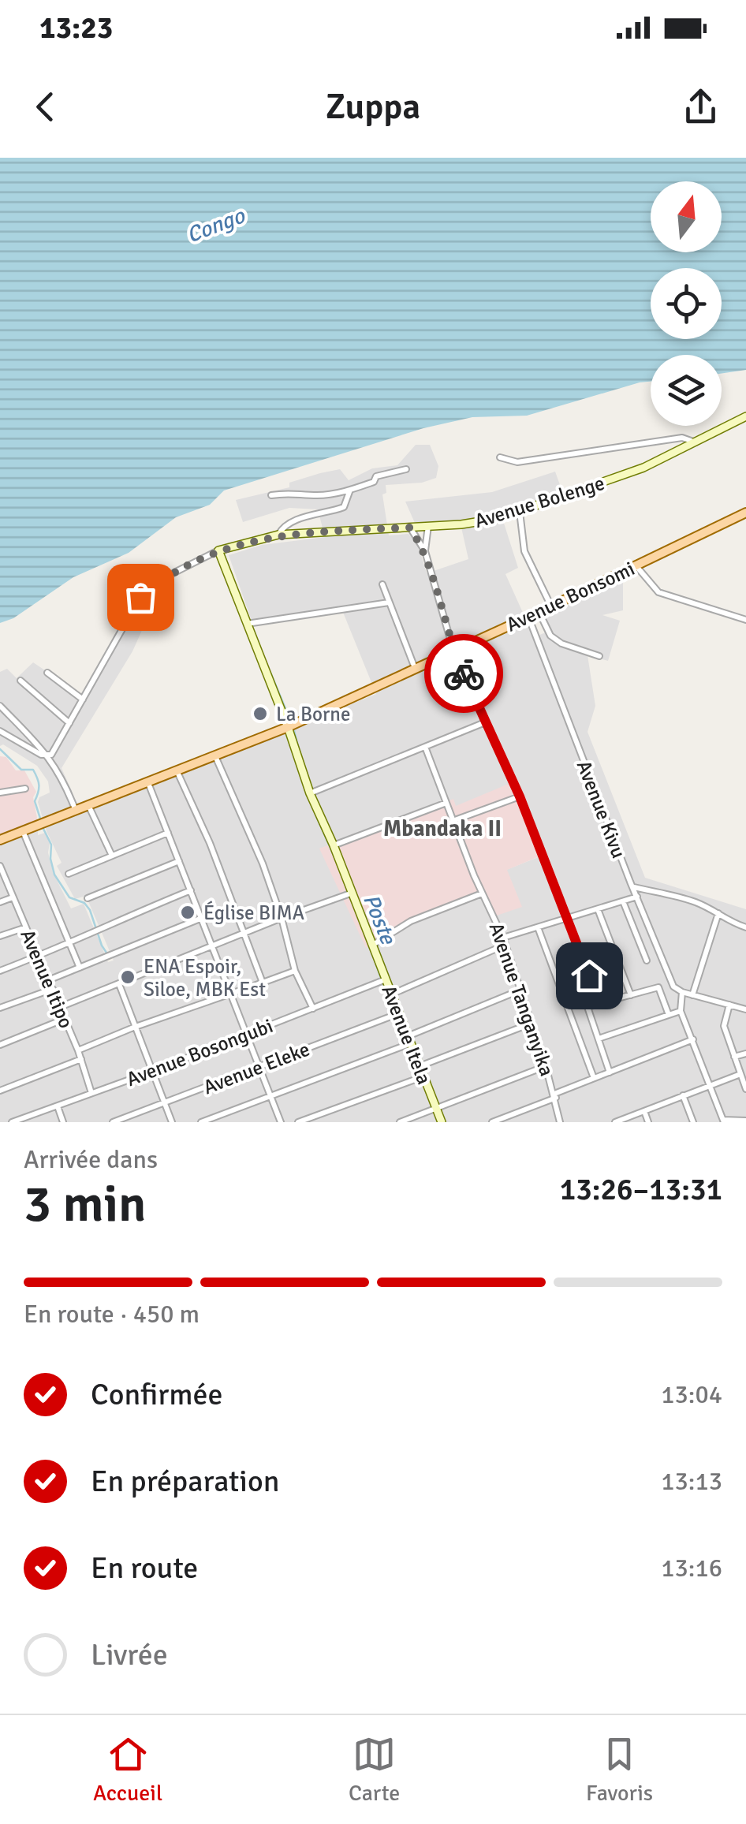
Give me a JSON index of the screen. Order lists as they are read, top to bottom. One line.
{"streets":{"main road":["Avenue Bonsomi"],"street":["Avenue Bolenge","Avenue Kivu","Avenue Itipo","Avenue Tanganyika","Avenue Itela","Avenue Bosongubi","Avenue Eleke"]},"crossings":[["Avenue Bolenge","Avenue Itela"],["Avenue Bonsomi","Avenue Kivu"],["Avenue Bonsomi","Avenue Itela"],["Avenue Itipo","Avenue Bosongubi"],["Avenue Itela","Avenue Bosongubi"],["Avenue Itela","Avenue Eleke"]],"districts":["Mbandaka II"],"water":["Congo","Poste"],"places":["La Borne","Église BIMA","ENA Espoir, Siloe, MBK Est"],"north":"top","page":{"status":"13:23","header":"Zuppa","heading":["3 min","Arrivée dans","13:26–13:31"],"bar":"En route · 450 m","list":[["Confirmée","13:04"],["En préparation","13:13"],["En route","13:16"],"Livrée"],"tabs":["Accueil","Carte","Favoris"]}}
